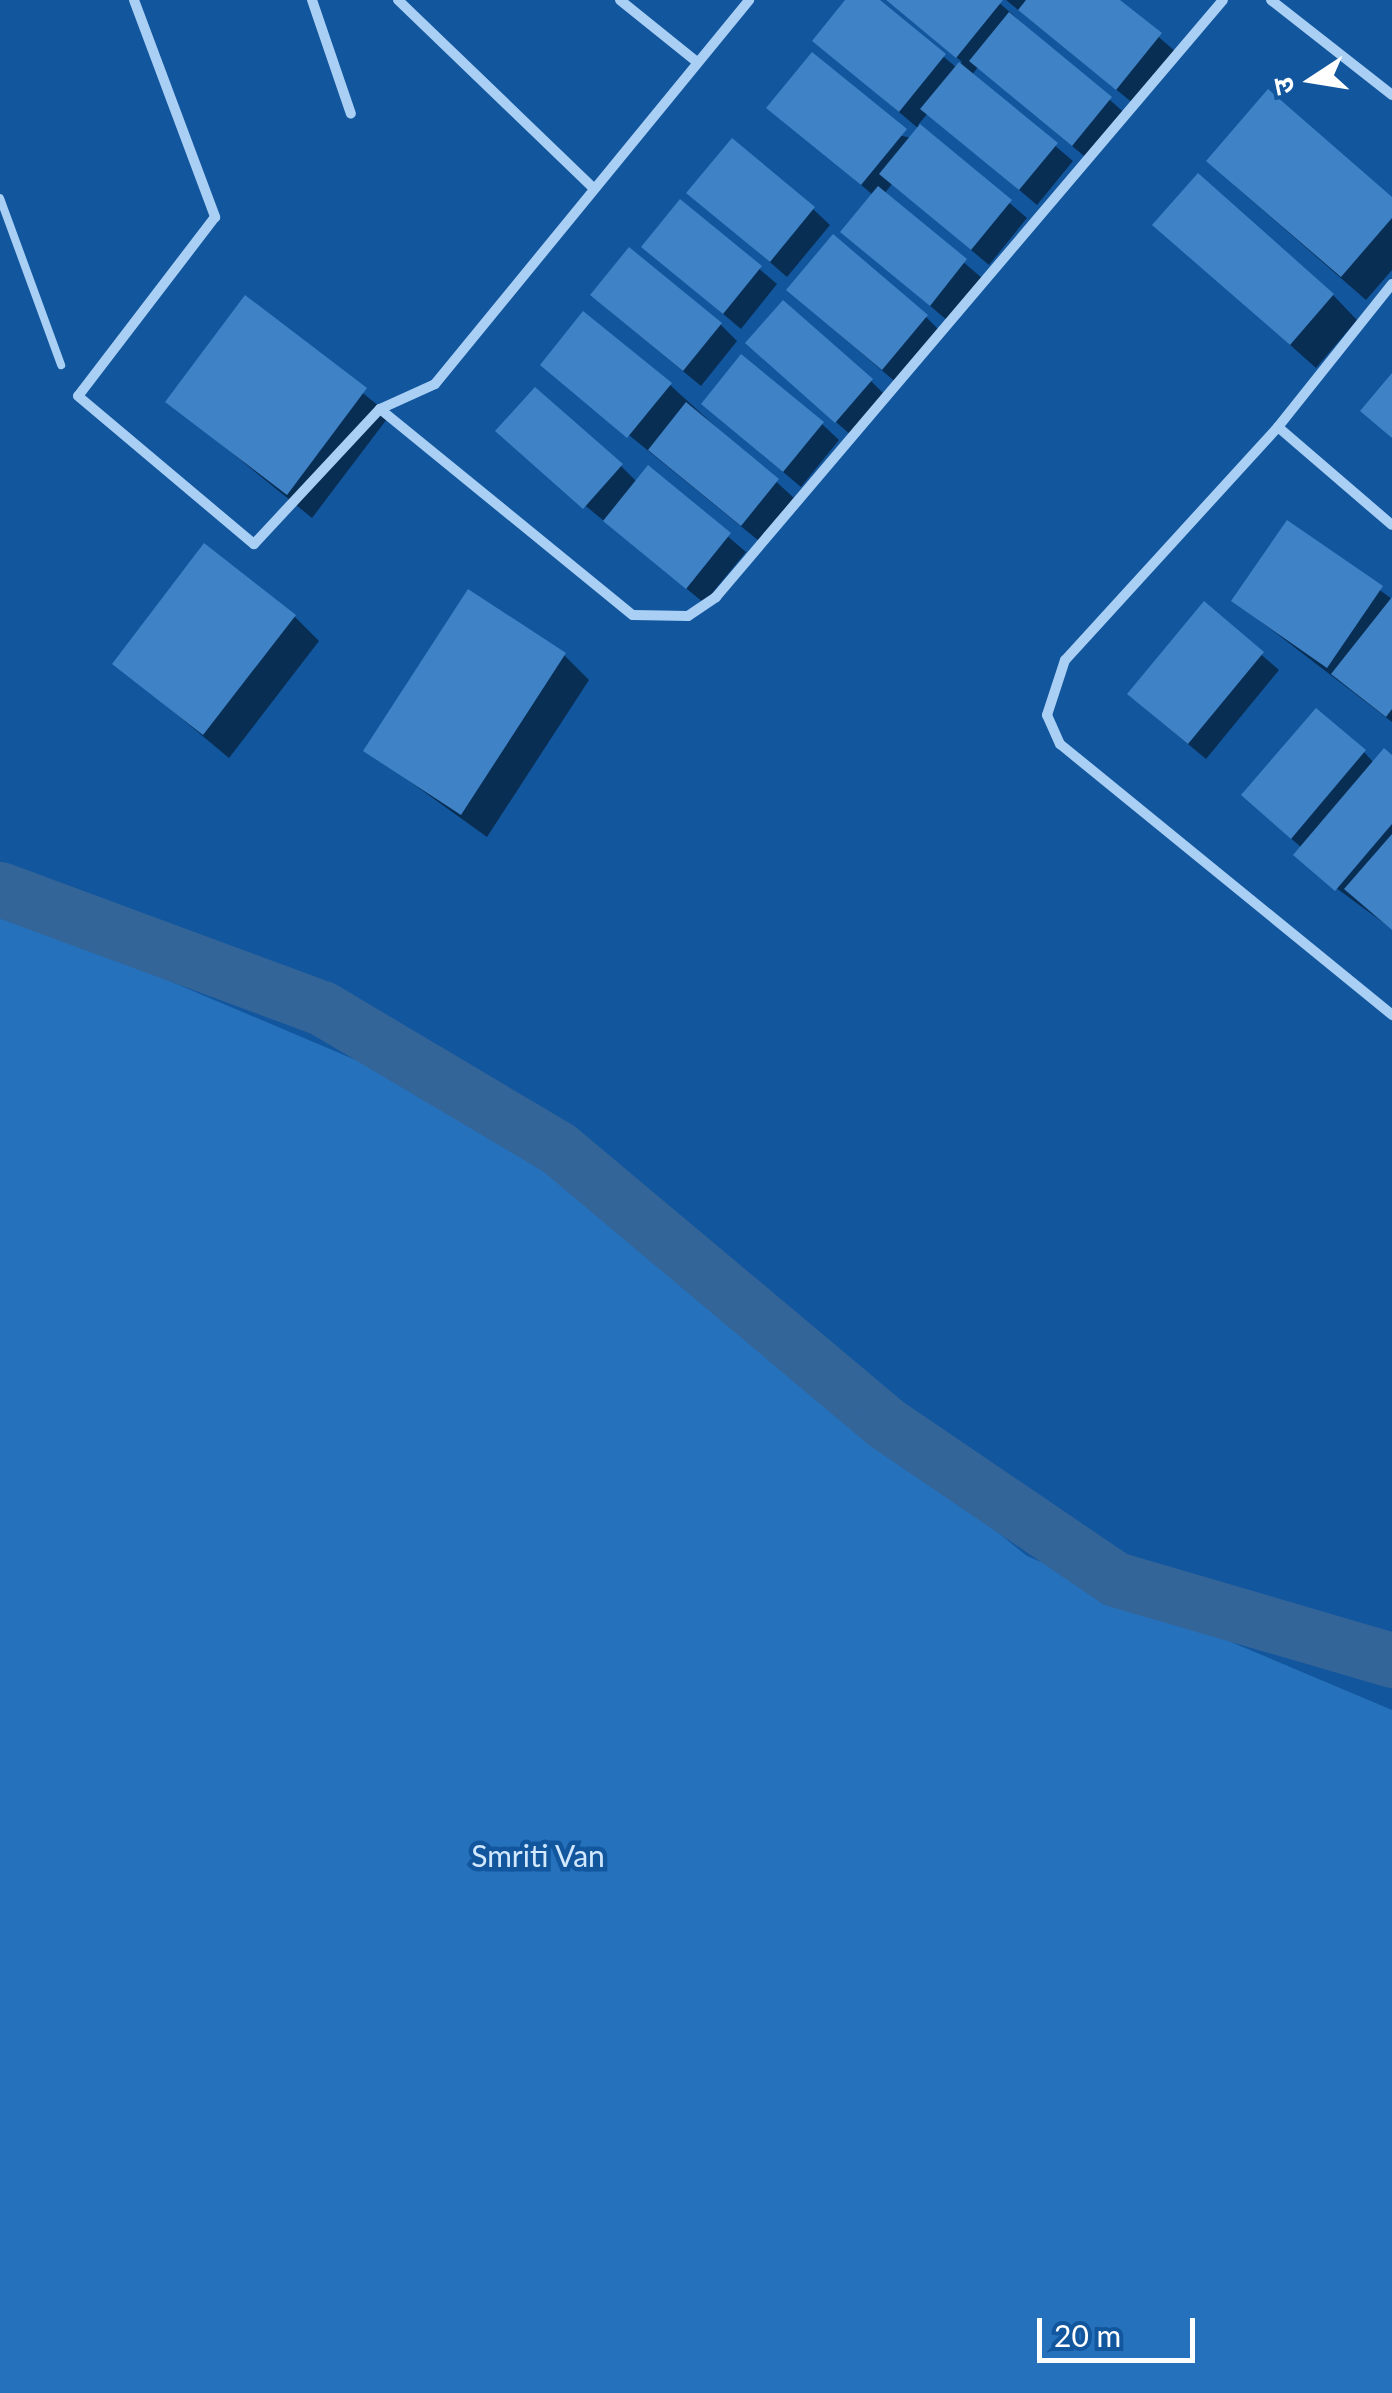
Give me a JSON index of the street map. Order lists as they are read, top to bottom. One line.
{"parks":["Smriti Van"],"scale_bar":"20 m","north":"left"}
